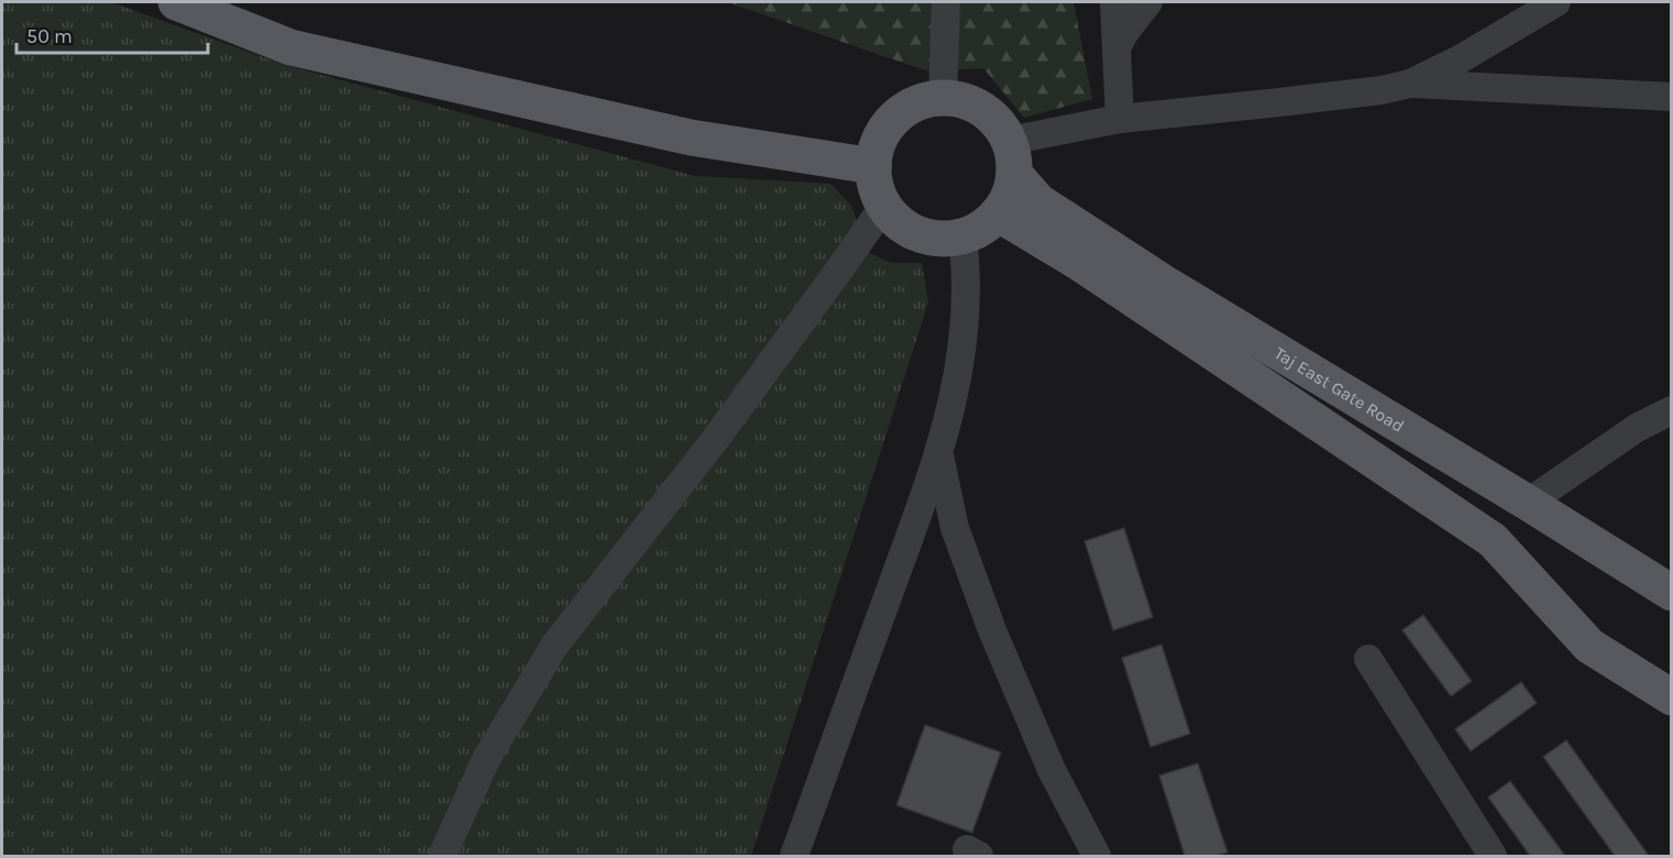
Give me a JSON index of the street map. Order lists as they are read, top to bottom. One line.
{"streets":{"main road":["Taj East Gate Road"]},"scale_bar":"50 m"}
